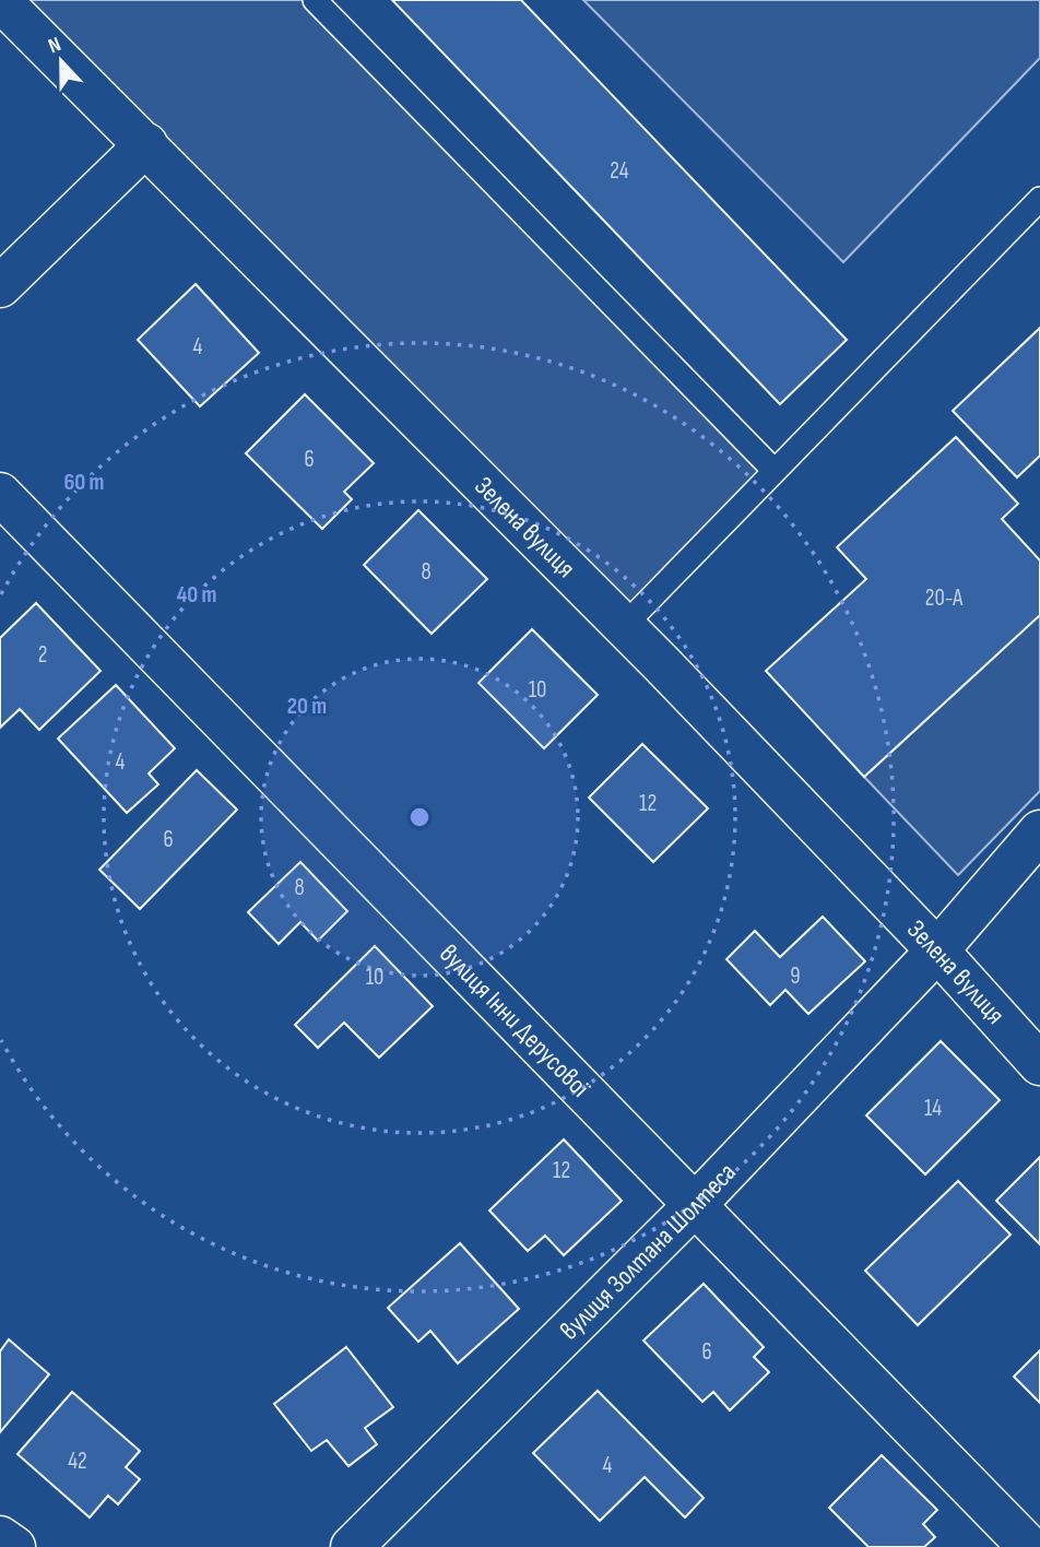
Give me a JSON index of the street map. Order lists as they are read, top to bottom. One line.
{"streets":{"street":["Зелена вулиця","вулиця Інни Дерусової","вулиця Золтана Шолтеса"]},"crossings":[["Зелена вулиця","вулиця Золтана Шолтеса"],["вулиця Інни Дерусової","вулиця Золтана Шолтеса"]],"house_numbers":["24","4","6","8","20-А","2","10","4","12","6","8","9","10","14","12","6","42","4"],"north":"top","rings":["60 m","40 m","20 m"]}
